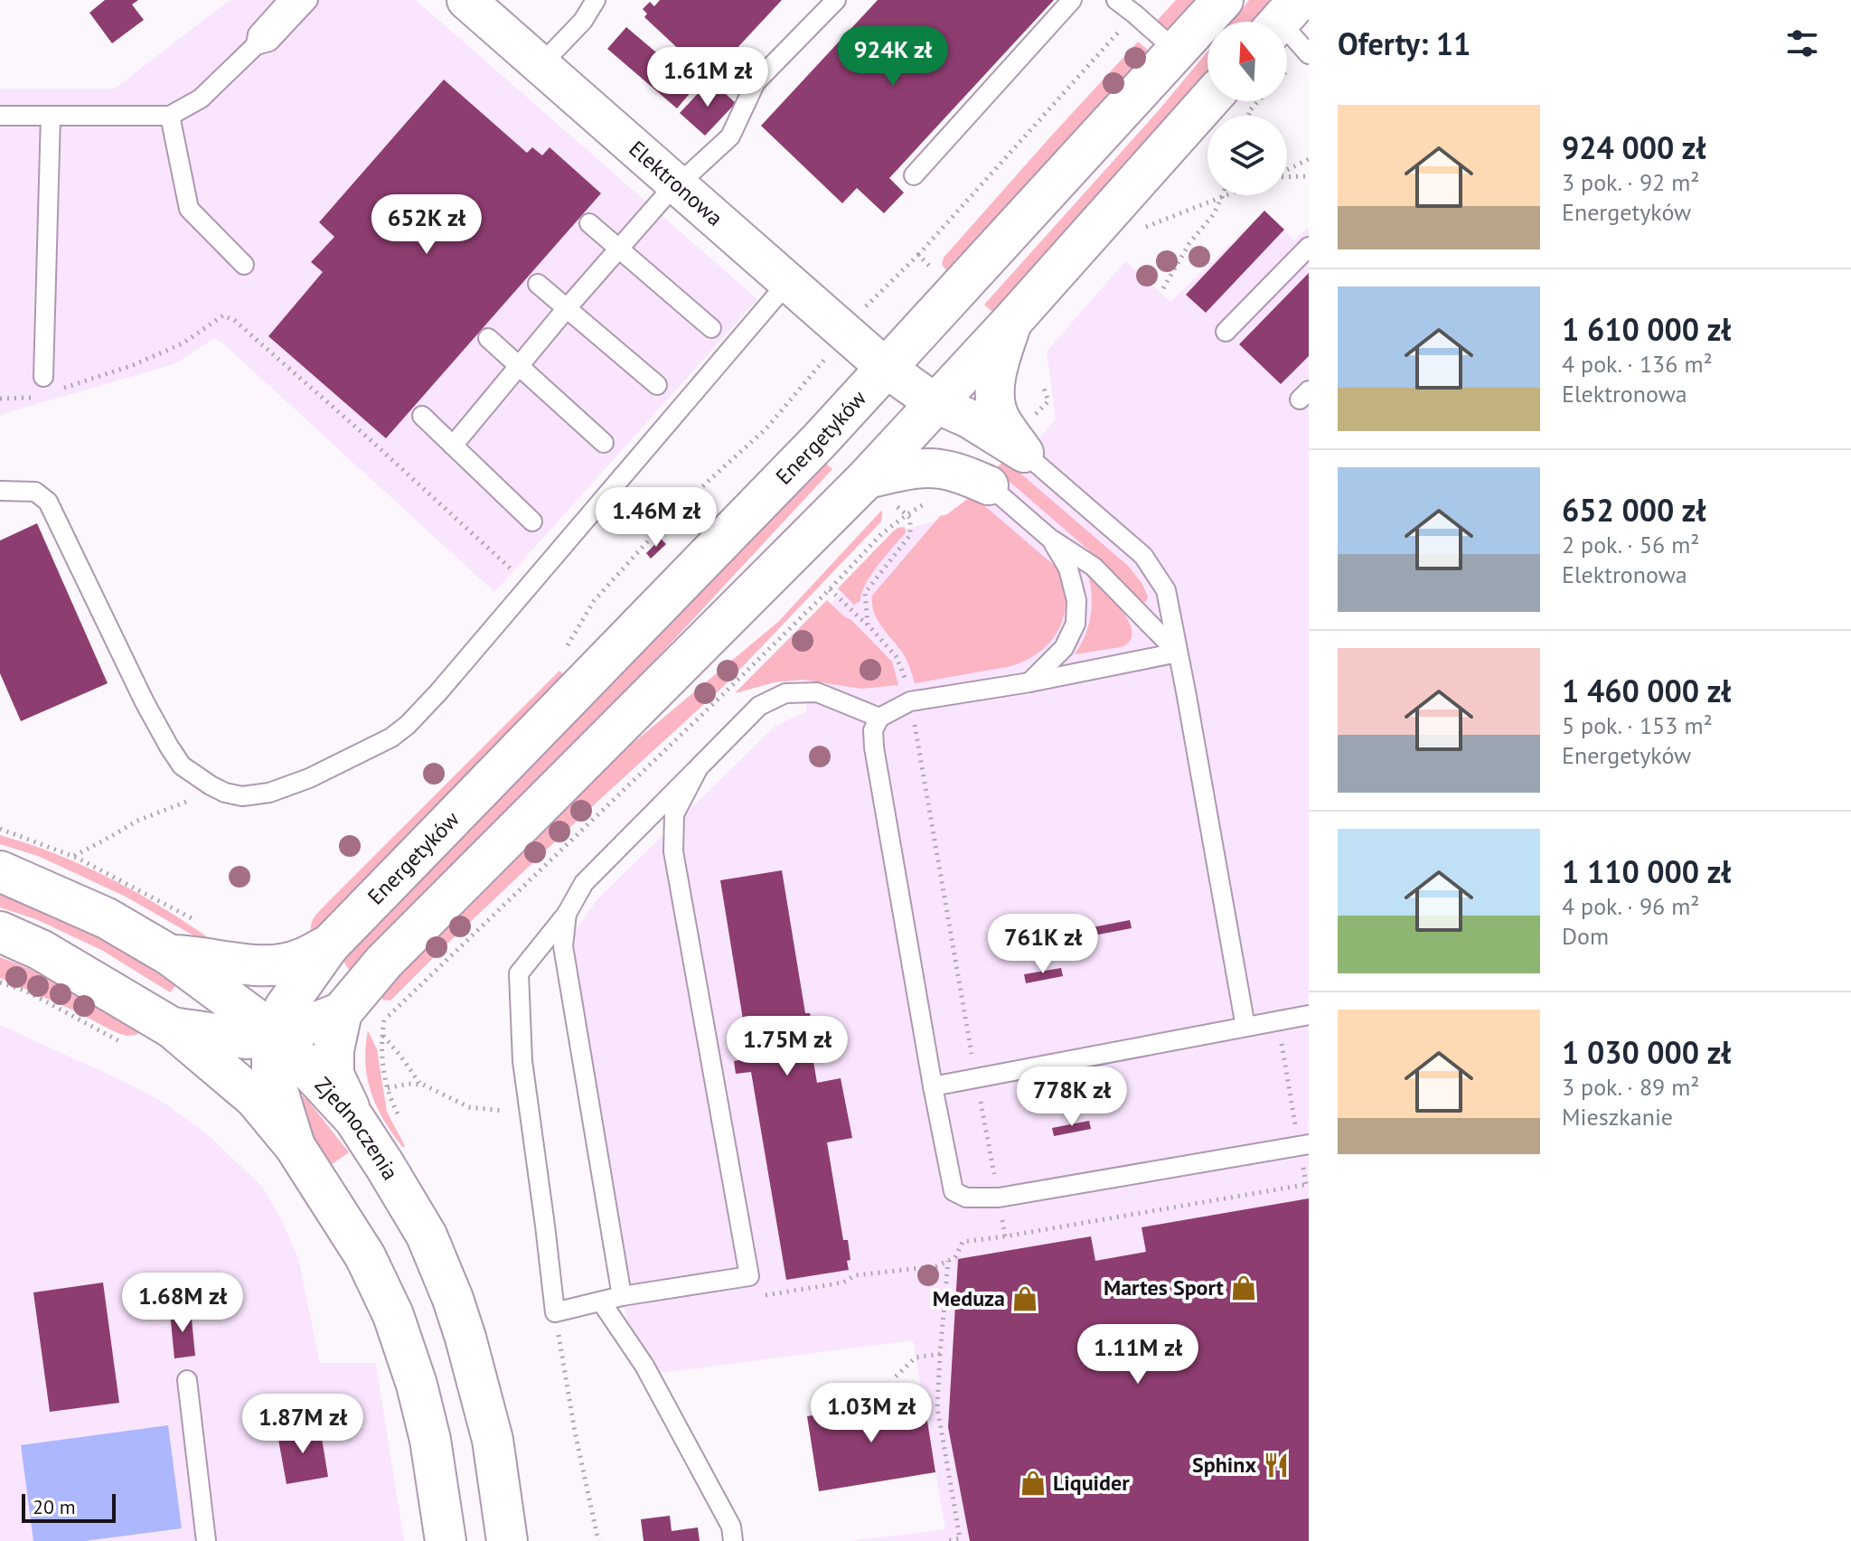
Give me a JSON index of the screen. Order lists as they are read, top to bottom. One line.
{"streets":{"main road":["Energetyków","Zjednoczenia"],"street":["Elektronowa"]},"crossings":[["Elektronowa","Energetyków"],["Energetyków","Zjednoczenia"]],"places":{"shop":["Martes Sport","Meduza","Liquider"],"restaurant":["Sphinx"]},"scale_bar":"20 m","north":"top","page":{"heading":"Oferty: 11","price":["924K zł","1.61M zł","652K zł","1.46M zł","761K zł","1.75M zł","778K zł","1.68M zł","1.11M zł","1.03M zł","1.87M zł"],"list":[{"name":"924 000 zł","note":"3 pok. · 92 m² · Energetyków"},{"name":"1 610 000 zł","note":"4 pok. · 136 m² · Elektronowa"},{"name":"652 000 zł","note":"2 pok. · 56 m² · Elektronowa"},{"name":"1 460 000 zł","note":"5 pok. · 153 m² · Energetyków"},{"name":"1 110 000 zł","note":"4 pok. · 96 m² · Dom"},{"name":"1 030 000 zł","note":"3 pok. · 89 m² · Mieszkanie"}],"scale":"20 m"}}
